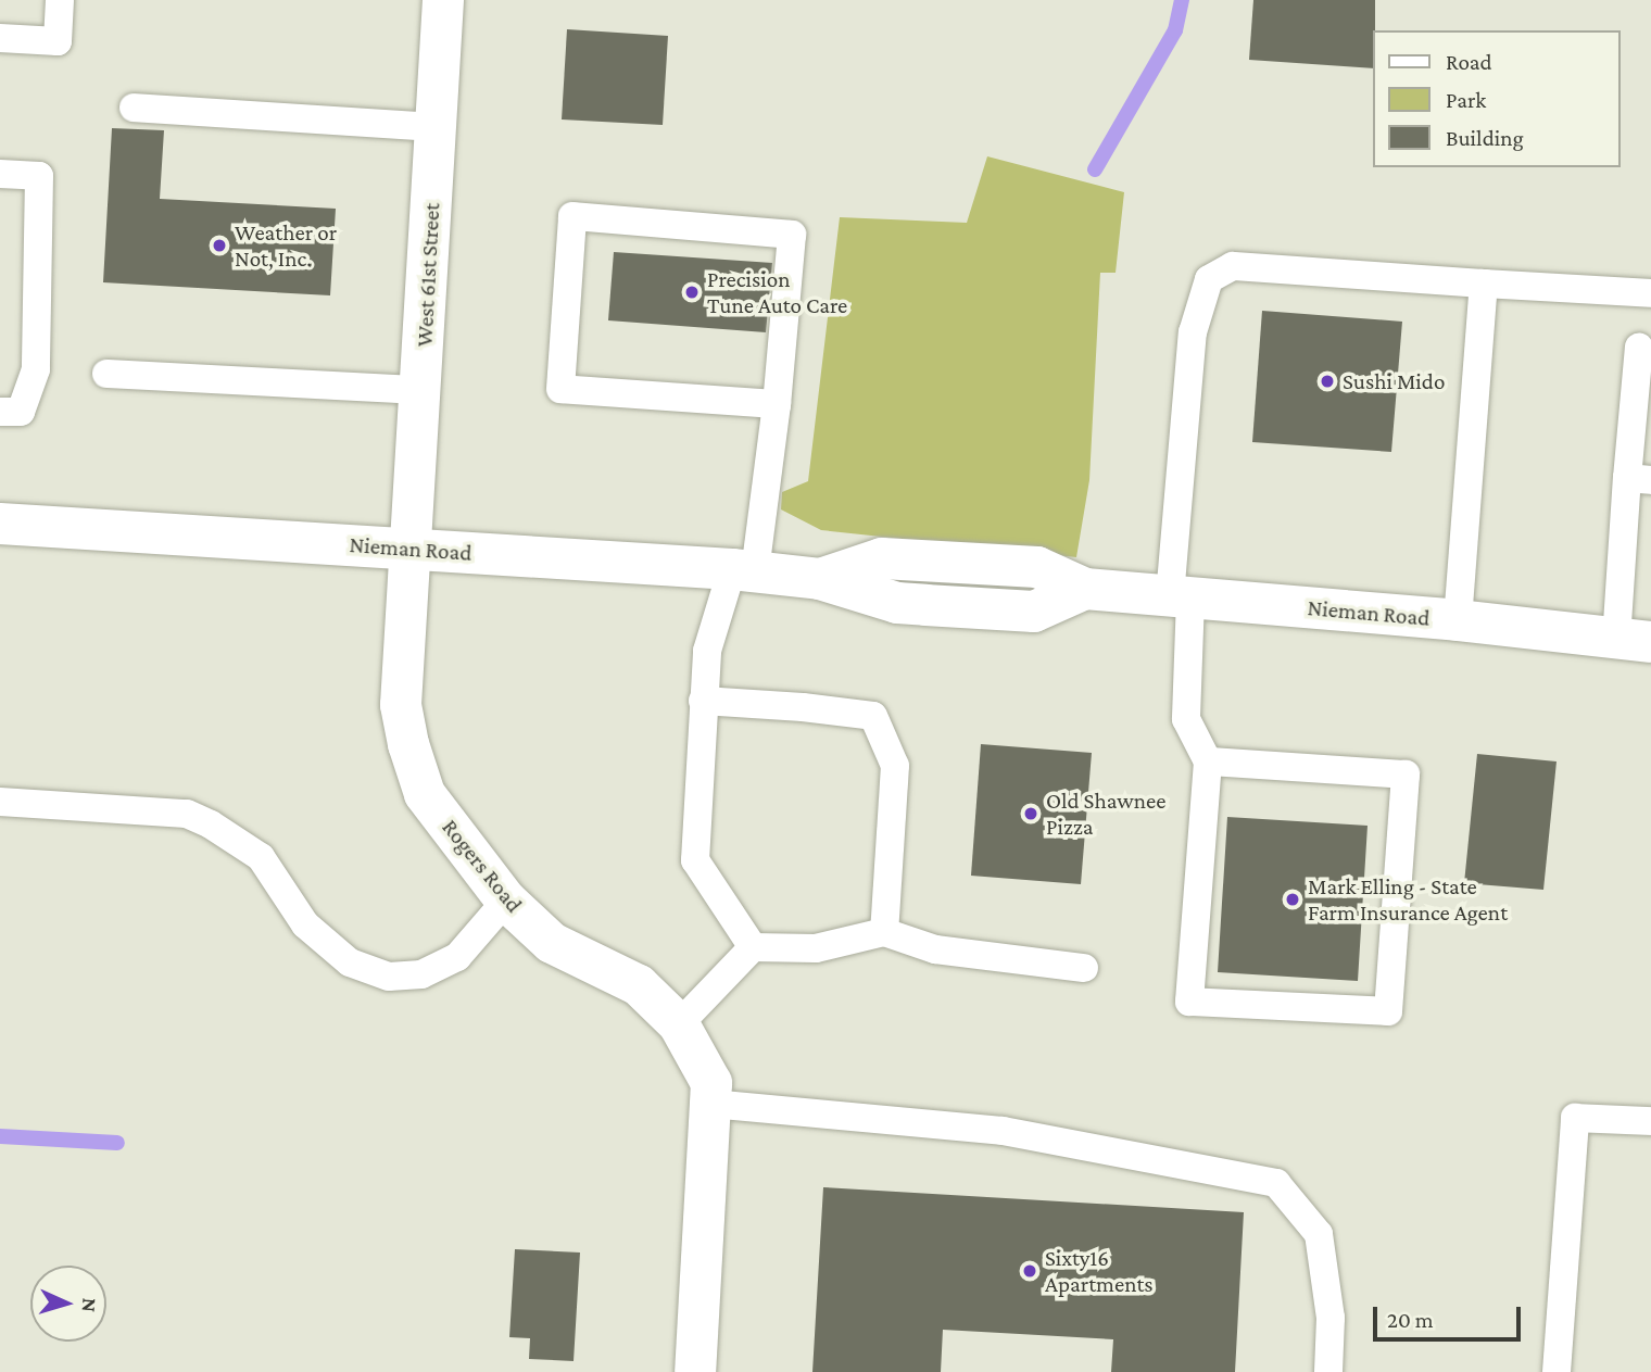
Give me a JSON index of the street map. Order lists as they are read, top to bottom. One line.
{"streets":{"main road":["West 61st Street","Nieman Road","Rogers Road"]},"crossings":[["West 61st Street","Nieman Road"],["West 61st Street","Rogers Road"],["Nieman Road","Rogers Road"]],"places":["Weather or Not, Inc.","Precision Tune Auto Care","Sushi Mido","Old Shawnee Pizza","Mark Elling - State Farm Insurance Agent","Sixty16 Apartments"],"legend":["Road","Park","Building"],"scale_bar":"20 m","north":"right"}
